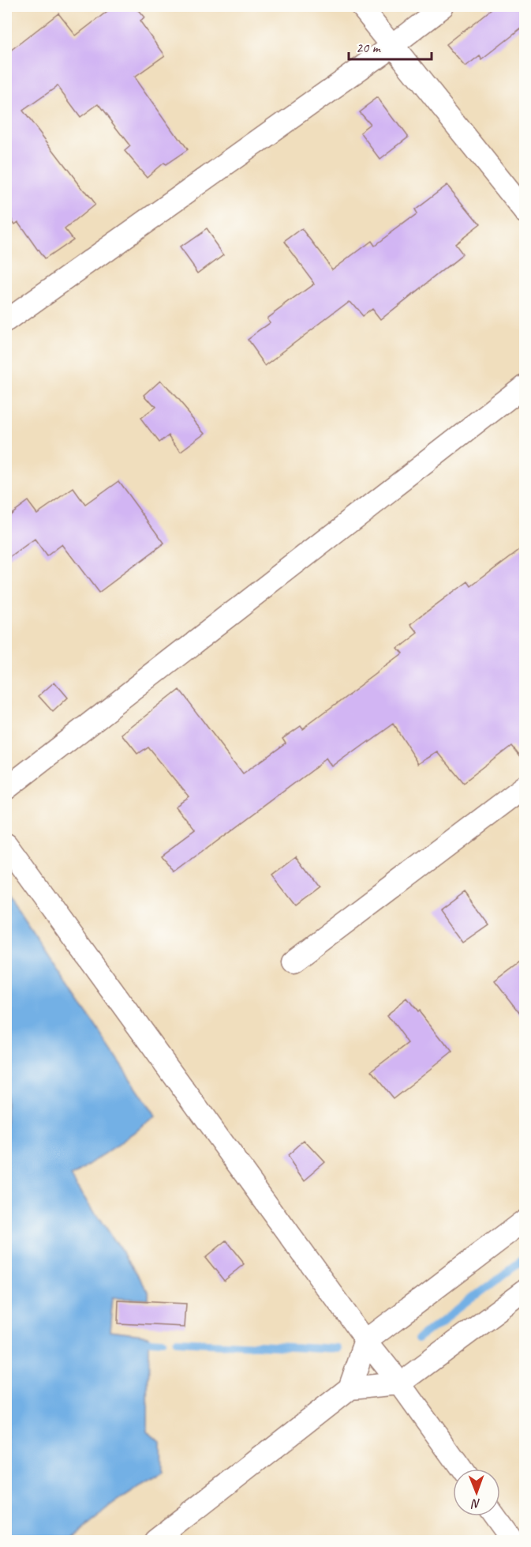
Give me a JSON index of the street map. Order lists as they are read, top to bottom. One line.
{"scale_bar":"20 m","north":"bottom"}
